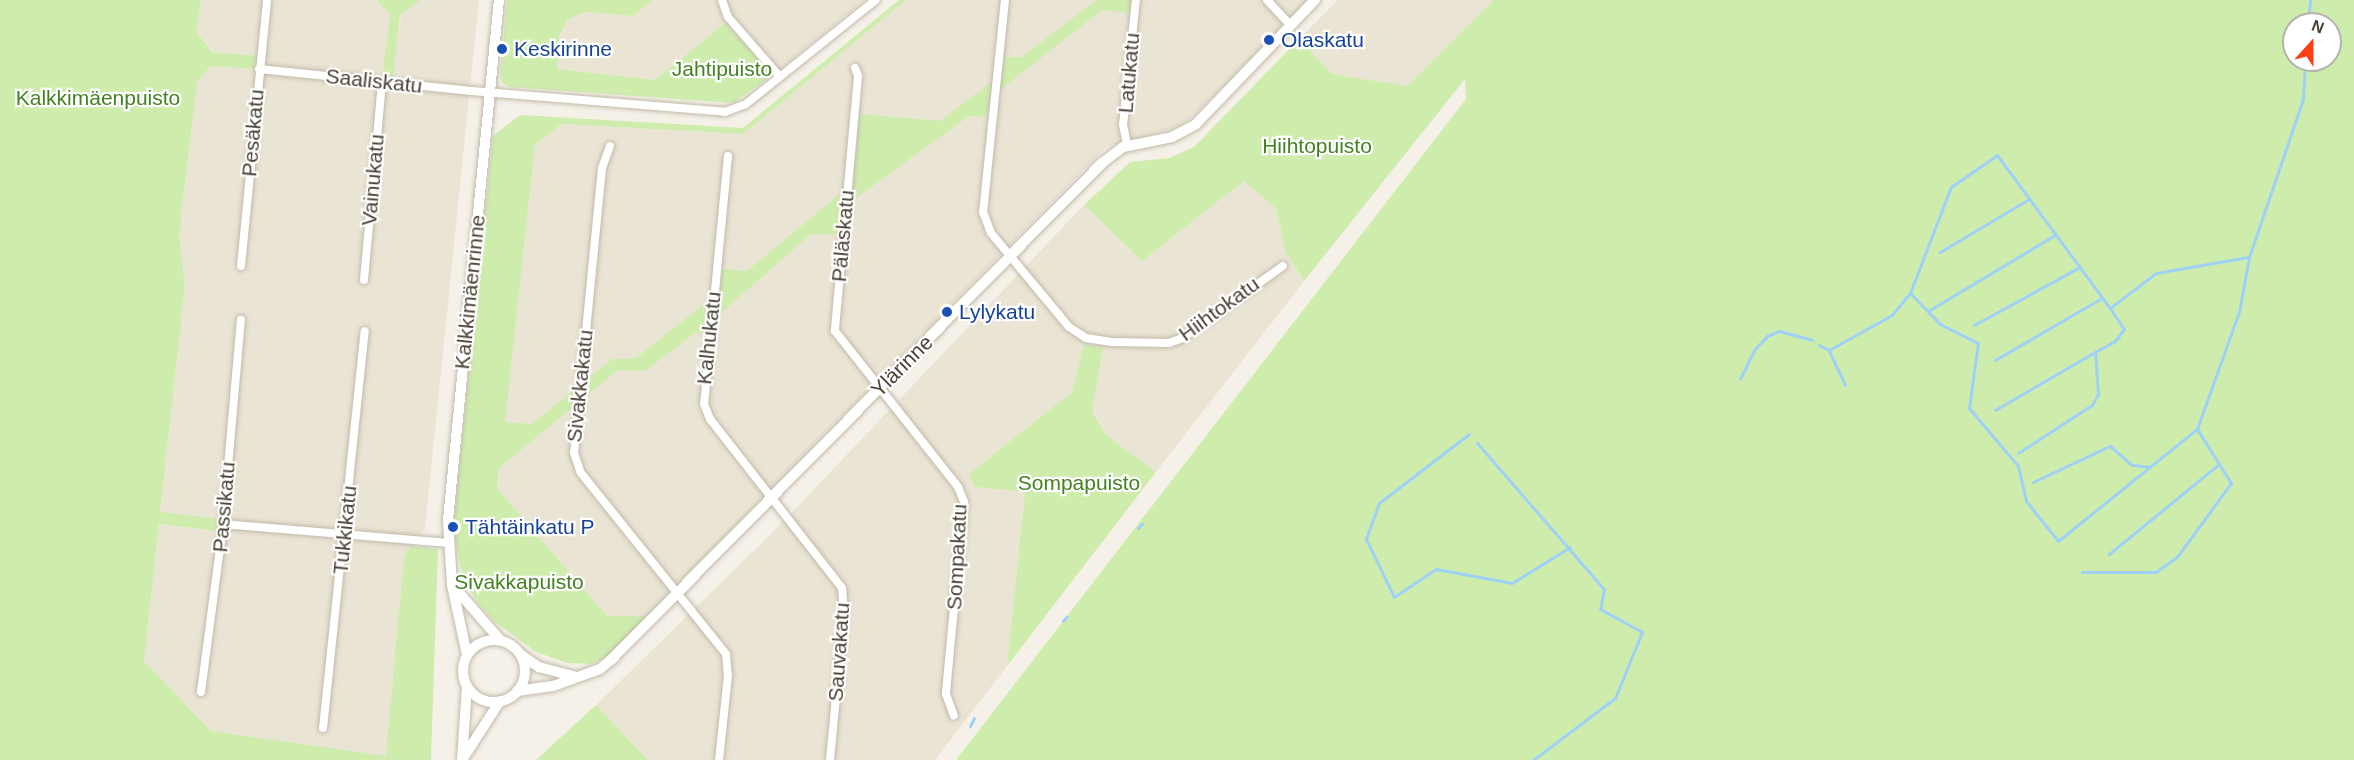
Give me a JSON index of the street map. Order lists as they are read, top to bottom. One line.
{"streets":{"street":["Latukatu","Saaliskatu","Pesäkatu","Vainukatu","Päläskatu","Kalkkimäenrinne","Hiihtokatu","Kalhukatu","Ylärinne","Sivakkakatu","Passikatu","Tukkikatu","Sompakatu","Sauvakatu"]},"crossings":[["Latukatu","Ylärinne"],["Saaliskatu","Pesäkatu"],["Saaliskatu","Vainukatu"],["Saaliskatu","Kalkkimäenrinne"],["Päläskatu","Ylärinne"],["Päläskatu","Sompakatu"],["Kalkkimäenrinne","Ylärinne"],["Hiihtokatu","Ylärinne"],["Kalhukatu","Ylärinne"],["Kalhukatu","Sauvakatu"],["Ylärinne","Sivakkakatu"],["Ylärinne","Sompakatu"],["Ylärinne","Sauvakatu"]],"parks":["Jahtipuisto","Kalkkimäenpuisto","Hiihtopuisto","Sompapuisto","Sivakkapuisto"],"places":["Olaskatu","Keskirinne","Lylykatu","Tähtäinkatu P"],"north":"top"}
